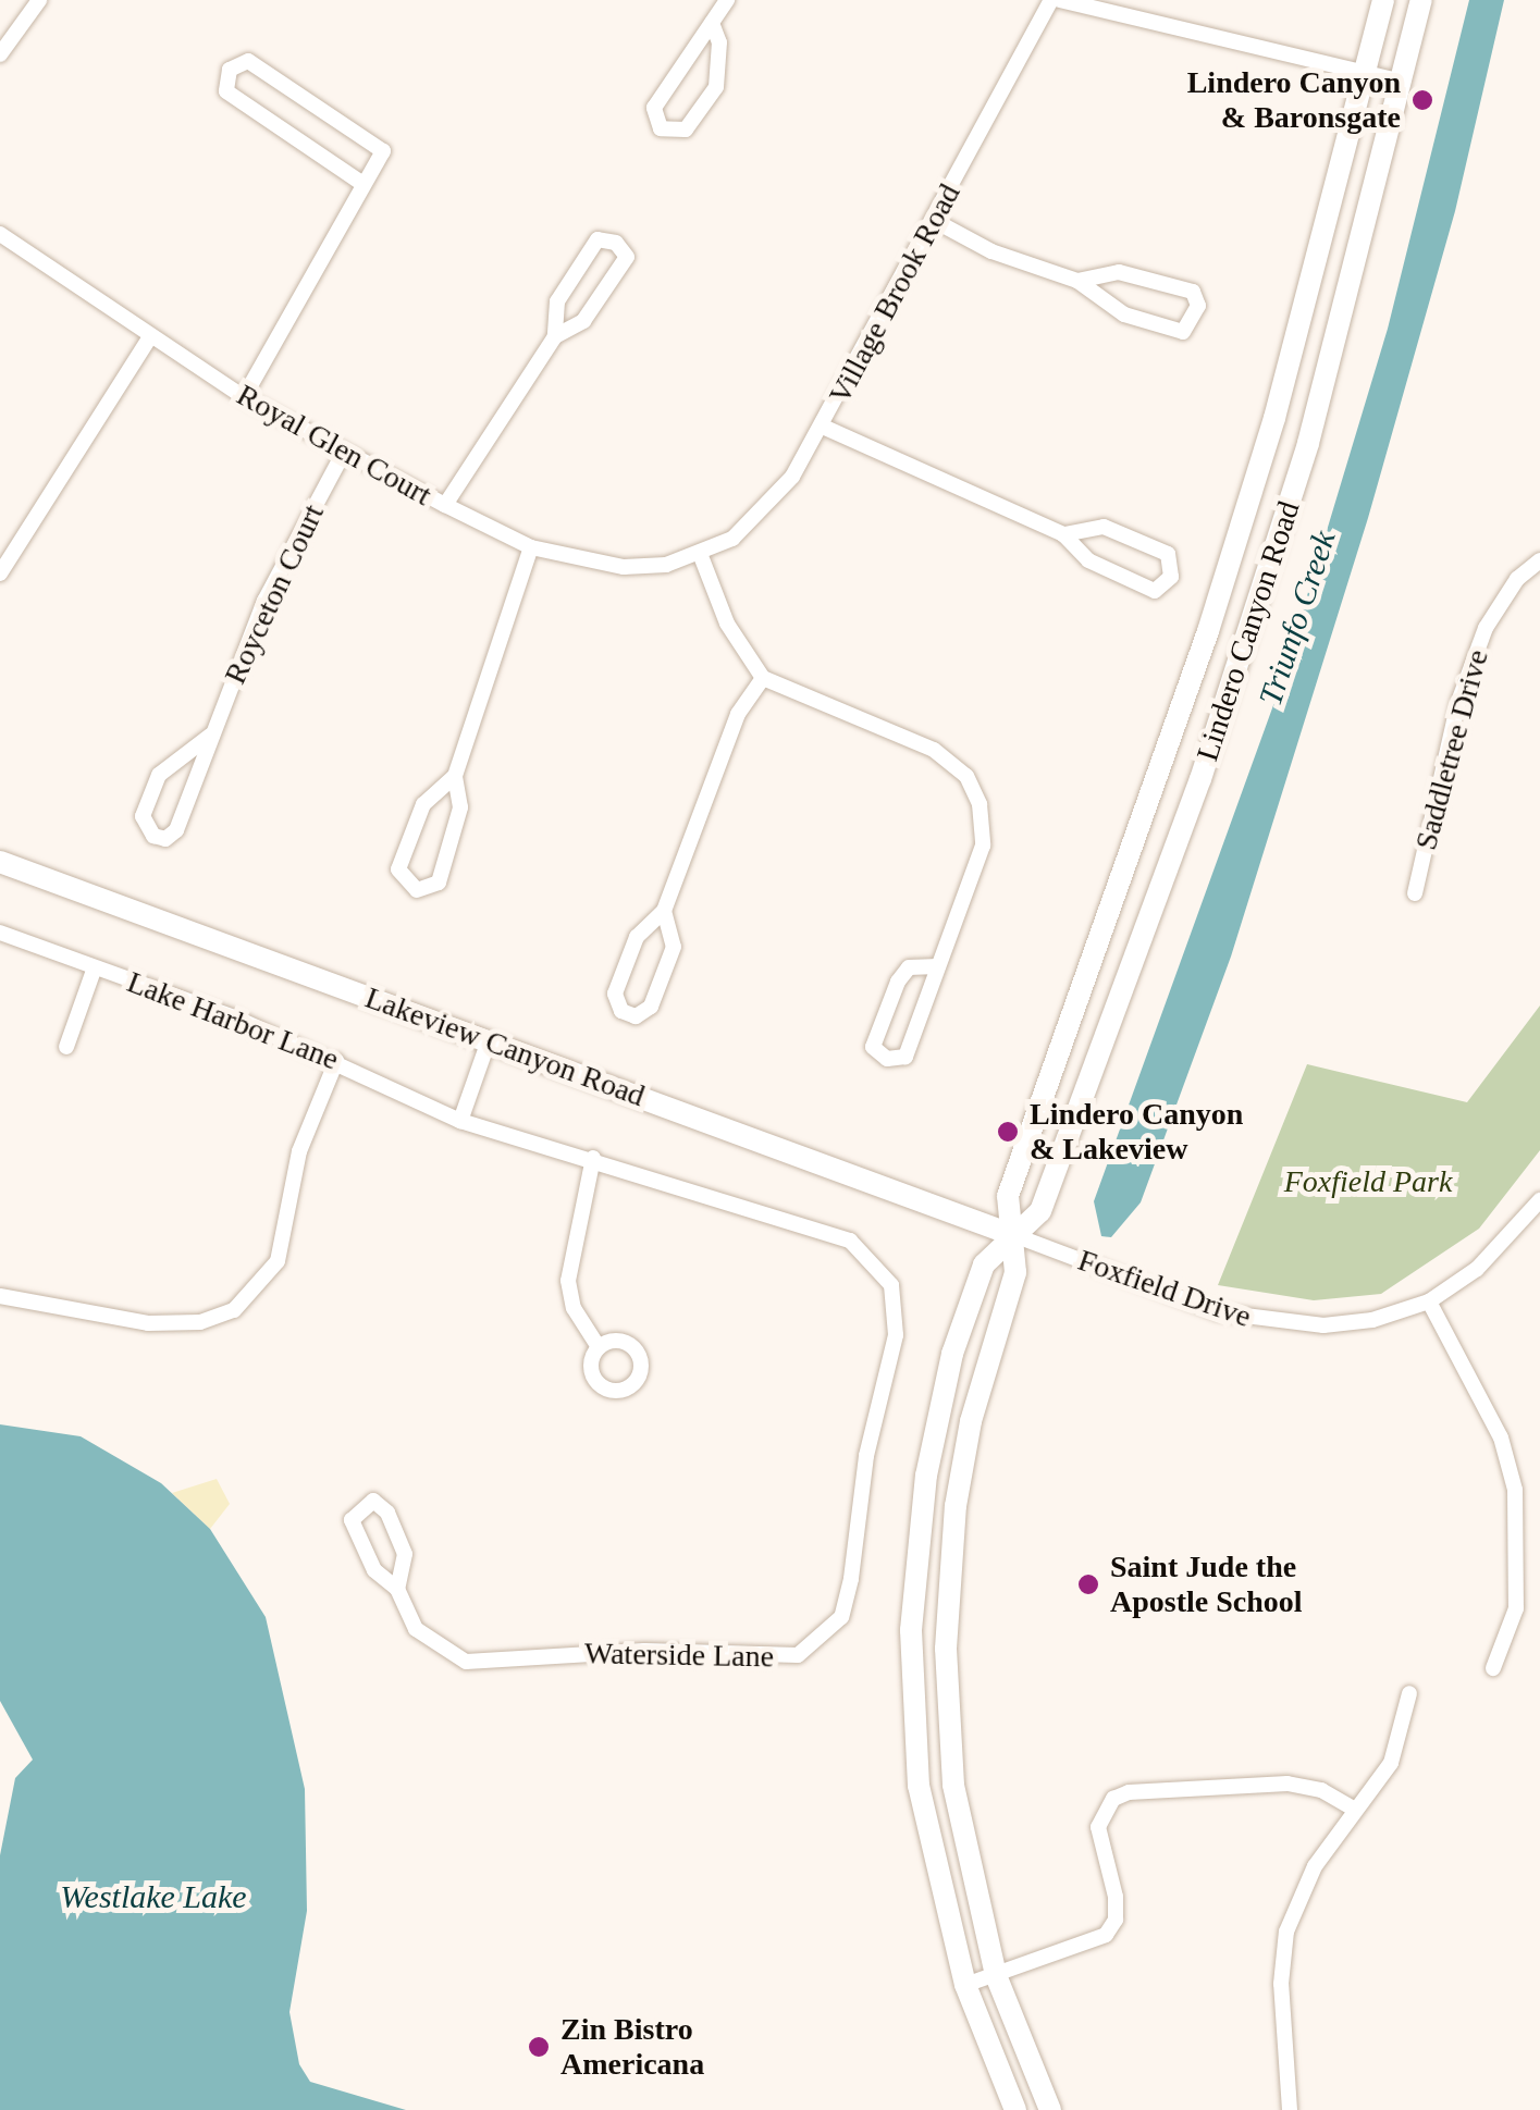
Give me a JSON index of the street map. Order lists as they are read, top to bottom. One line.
{"streets":{"street":["Village Brook Road","Royal Glen Court","Royceton Court","Lindero Canyon Road","Saddletree Drive","Lake Harbor Lane","Lakeview Canyon Road","Foxfield Drive","Waterside Lane"]},"crossings":[["Village Brook Road","Royal Glen Court"],["Royal Glen Court","Royceton Court"],["Lindero Canyon Road","Lakeview Canyon Road"],["Lindero Canyon Road","Foxfield Drive"],["Lake Harbor Lane","Waterside Lane"],["Lakeview Canyon Road","Foxfield Drive"]],"water":["Triunfo Creek","Westlake Lake"],"parks":["Foxfield Park"],"places":["Lindero Canyon & Baronsgate","Lindero Canyon & Lakeview","Saint Jude the Apostle School","Zin Bistro Americana"]}
